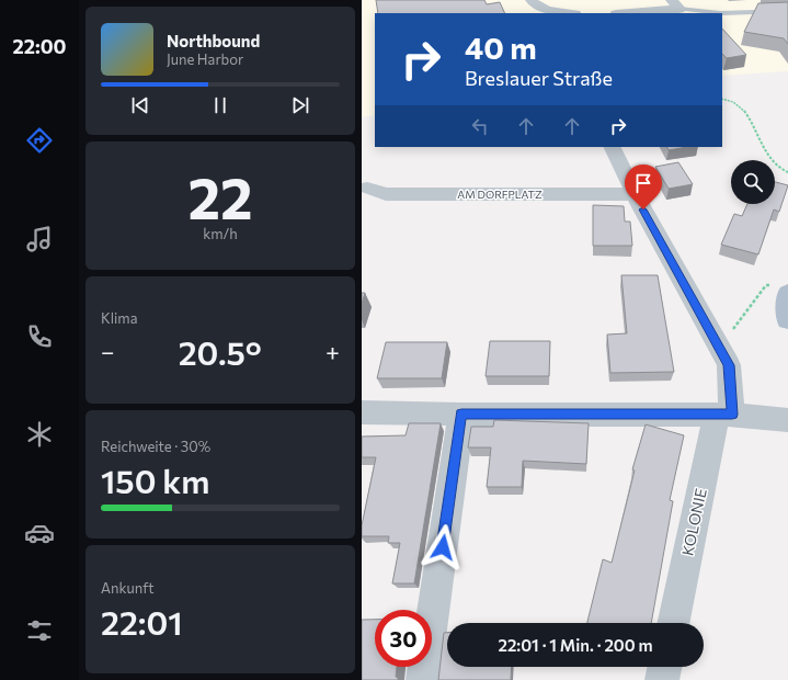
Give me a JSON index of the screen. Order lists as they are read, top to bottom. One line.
{"streets":{"street":["AM DORFPLATZ","KOLONIE"]},"crossings":[["AM DORFPLATZ","KOLONIE"]],"page":{"tabs":"22:00","turn":["40 m","Breslauer Straße"],"song":["Northbound","June Harbor"],"tile":[["22","km/h"],"Klima",["Reichweite · 30%","150 km"],["Ankunft","22:01"]],"heat":["−","20.5°","+"],"limit":"30","trip":"22:01 · 1 Min. · 200 m"}}
